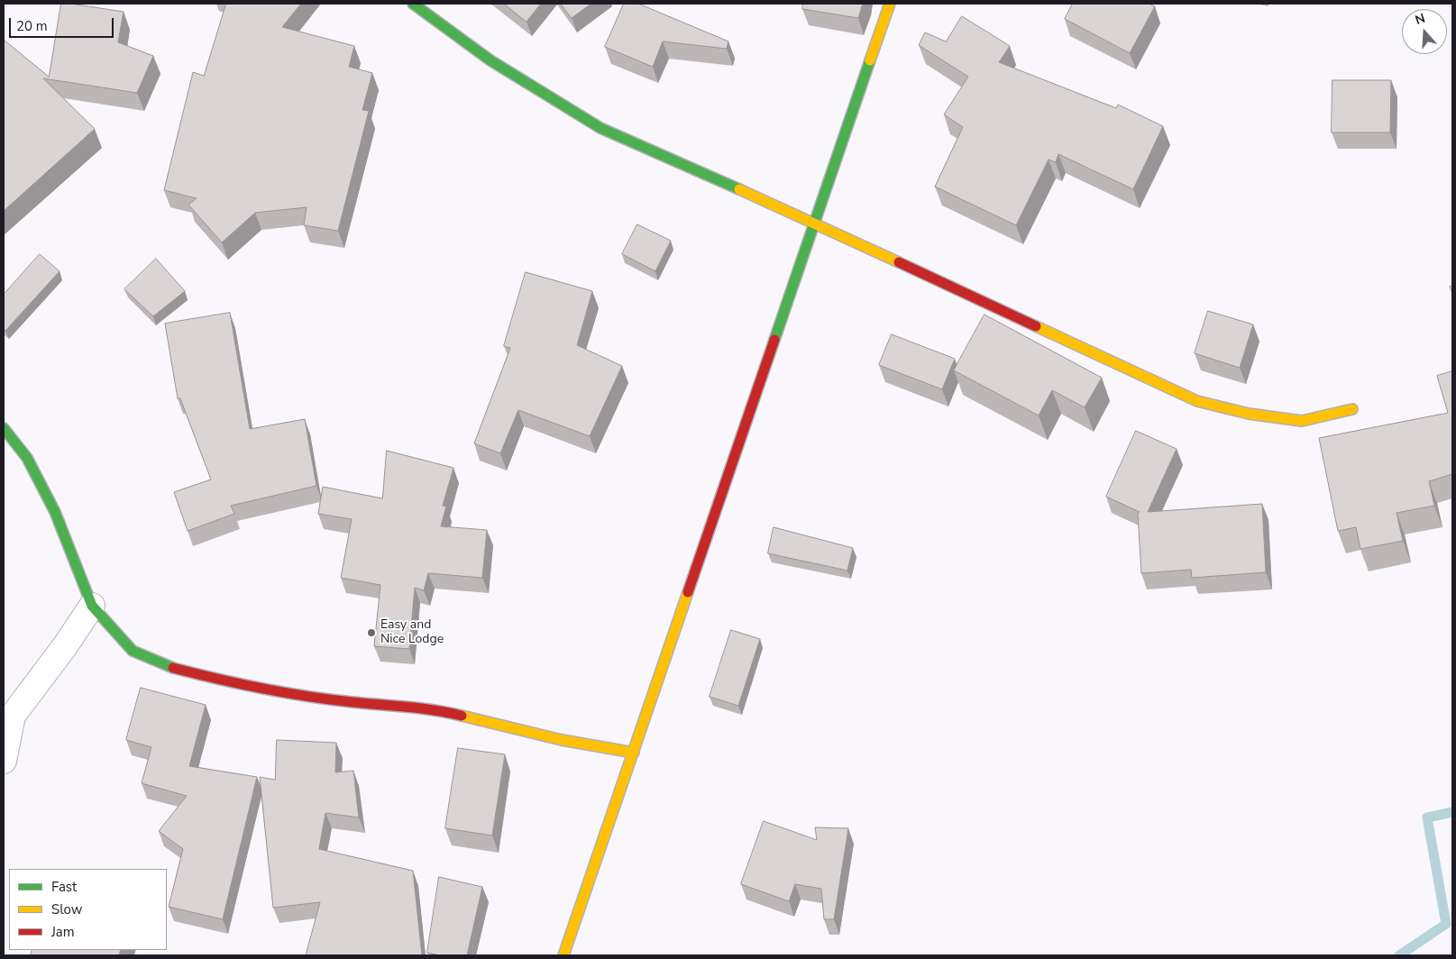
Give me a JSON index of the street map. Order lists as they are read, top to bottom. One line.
{"places":["Easy and Nice Lodge"],"legend":["Fast","Slow","Jam"],"scale_bar":"20 m","north":"top"}
